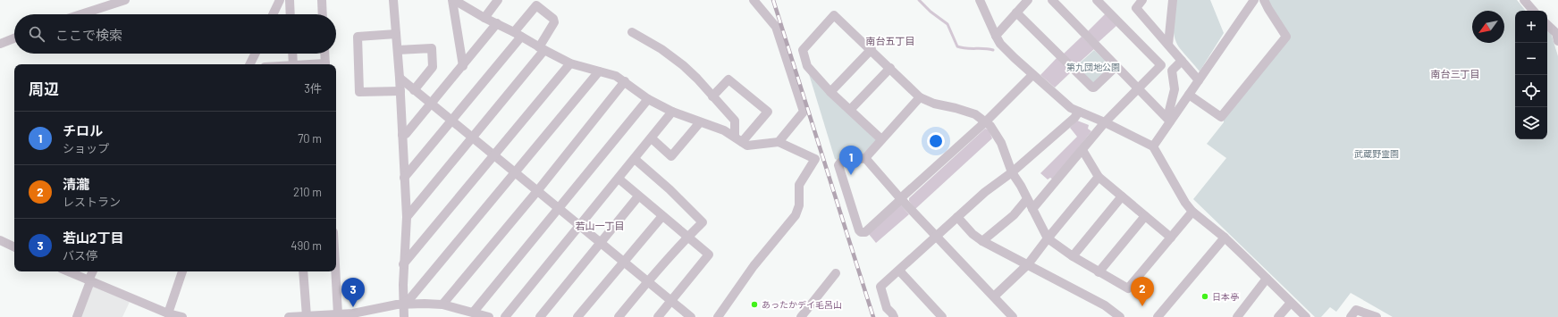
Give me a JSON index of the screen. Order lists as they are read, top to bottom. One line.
{"districts":["南台五丁目","南台三丁目","若山一丁目"],"parks":["第九団地公園","武蔵野霊園"],"places":["日本亭","あったかデイ毛呂山"],"north":"bottom left","page":{"map_buttons":["+","−"],"search":"ここで検索","heading":["周辺","3件"],"list":[{"mark":"1","name":"チロル","note":"ショップ","value":"70 m"},{"mark":"2","name":"清瀧","note":"レストラン","value":"210 m"},{"mark":"3","name":"若山2丁目","note":"バス停","value":"490 m"}],"pins":["1","2","3"]}}
